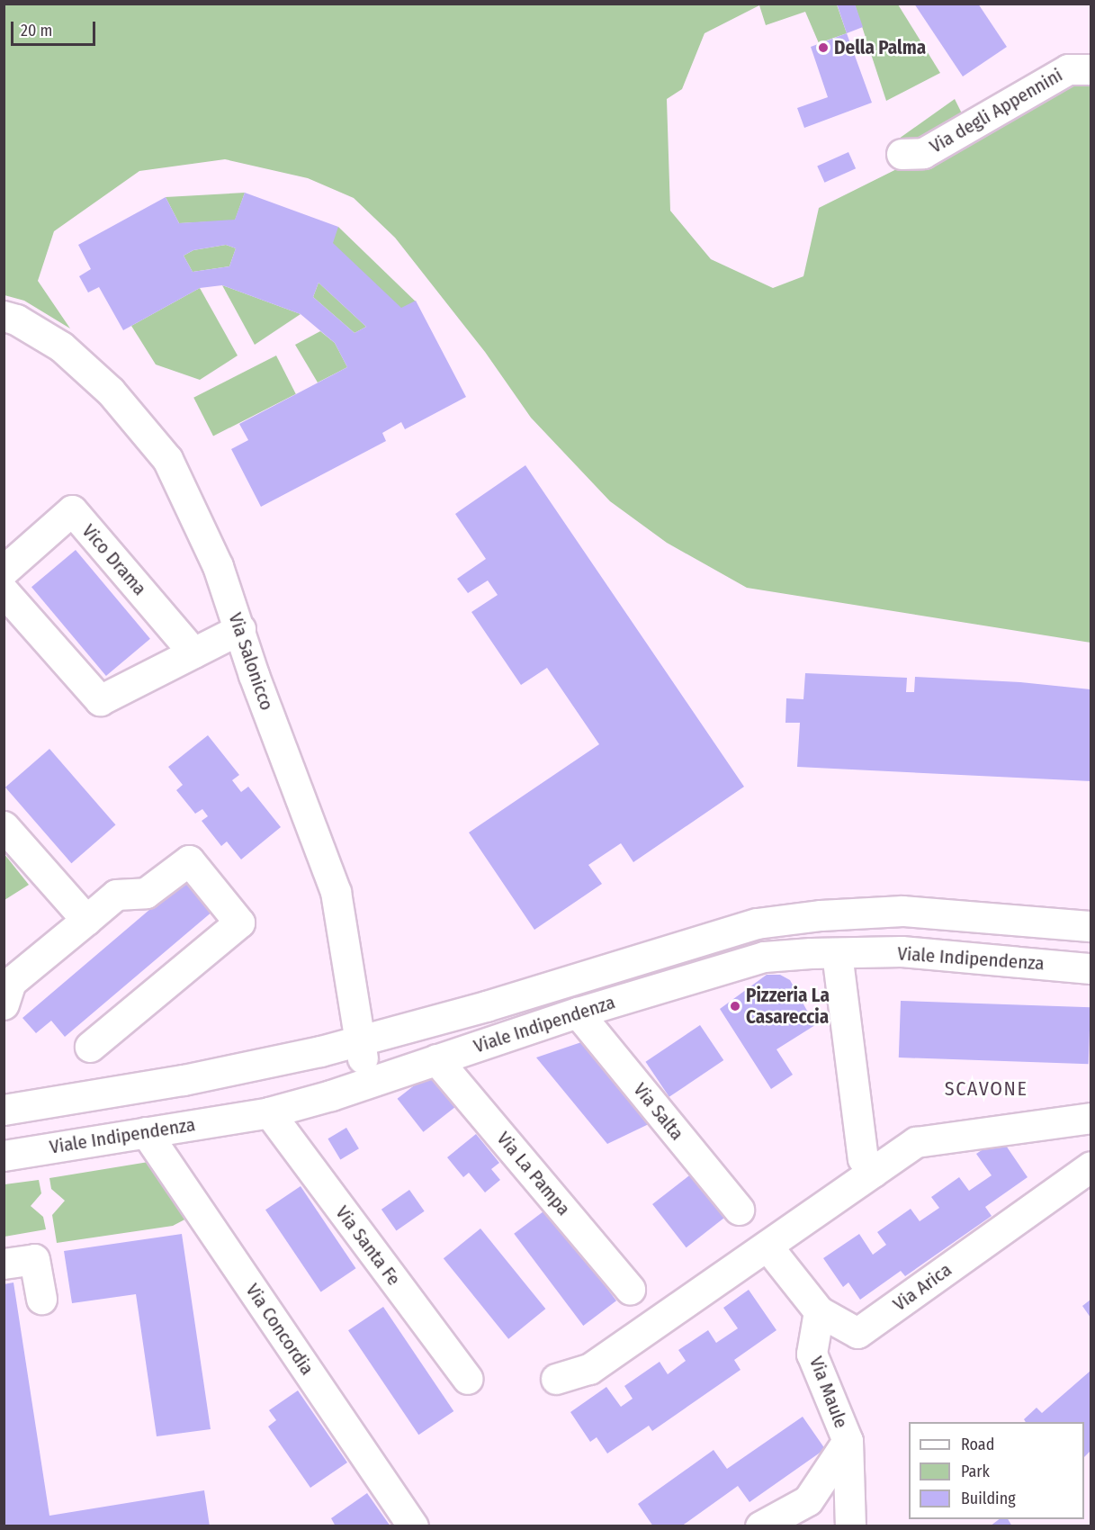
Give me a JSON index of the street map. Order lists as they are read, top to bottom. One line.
{"streets":{"street":["Via degli Appennini","Vico Drama","Via Salonicco","Viale Indipendenza","Via Salta","Via La Pampa","Via Santa Fe","Via Arica","Via Concordia","Via Maule"]},"crossings":[["Via Salonicco","Viale Indipendenza"],["Viale Indipendenza","Via Salta"],["Viale Indipendenza","Via La Pampa"],["Viale Indipendenza","Via Santa Fe"],["Viale Indipendenza","Via Concordia"],["Via Arica","Via Maule"]],"districts":["SCAVONE"],"places":["Della Palma","Pizzeria La Casareccia"],"legend":["Road","Park","Building"],"scale_bar":"20 m"}
